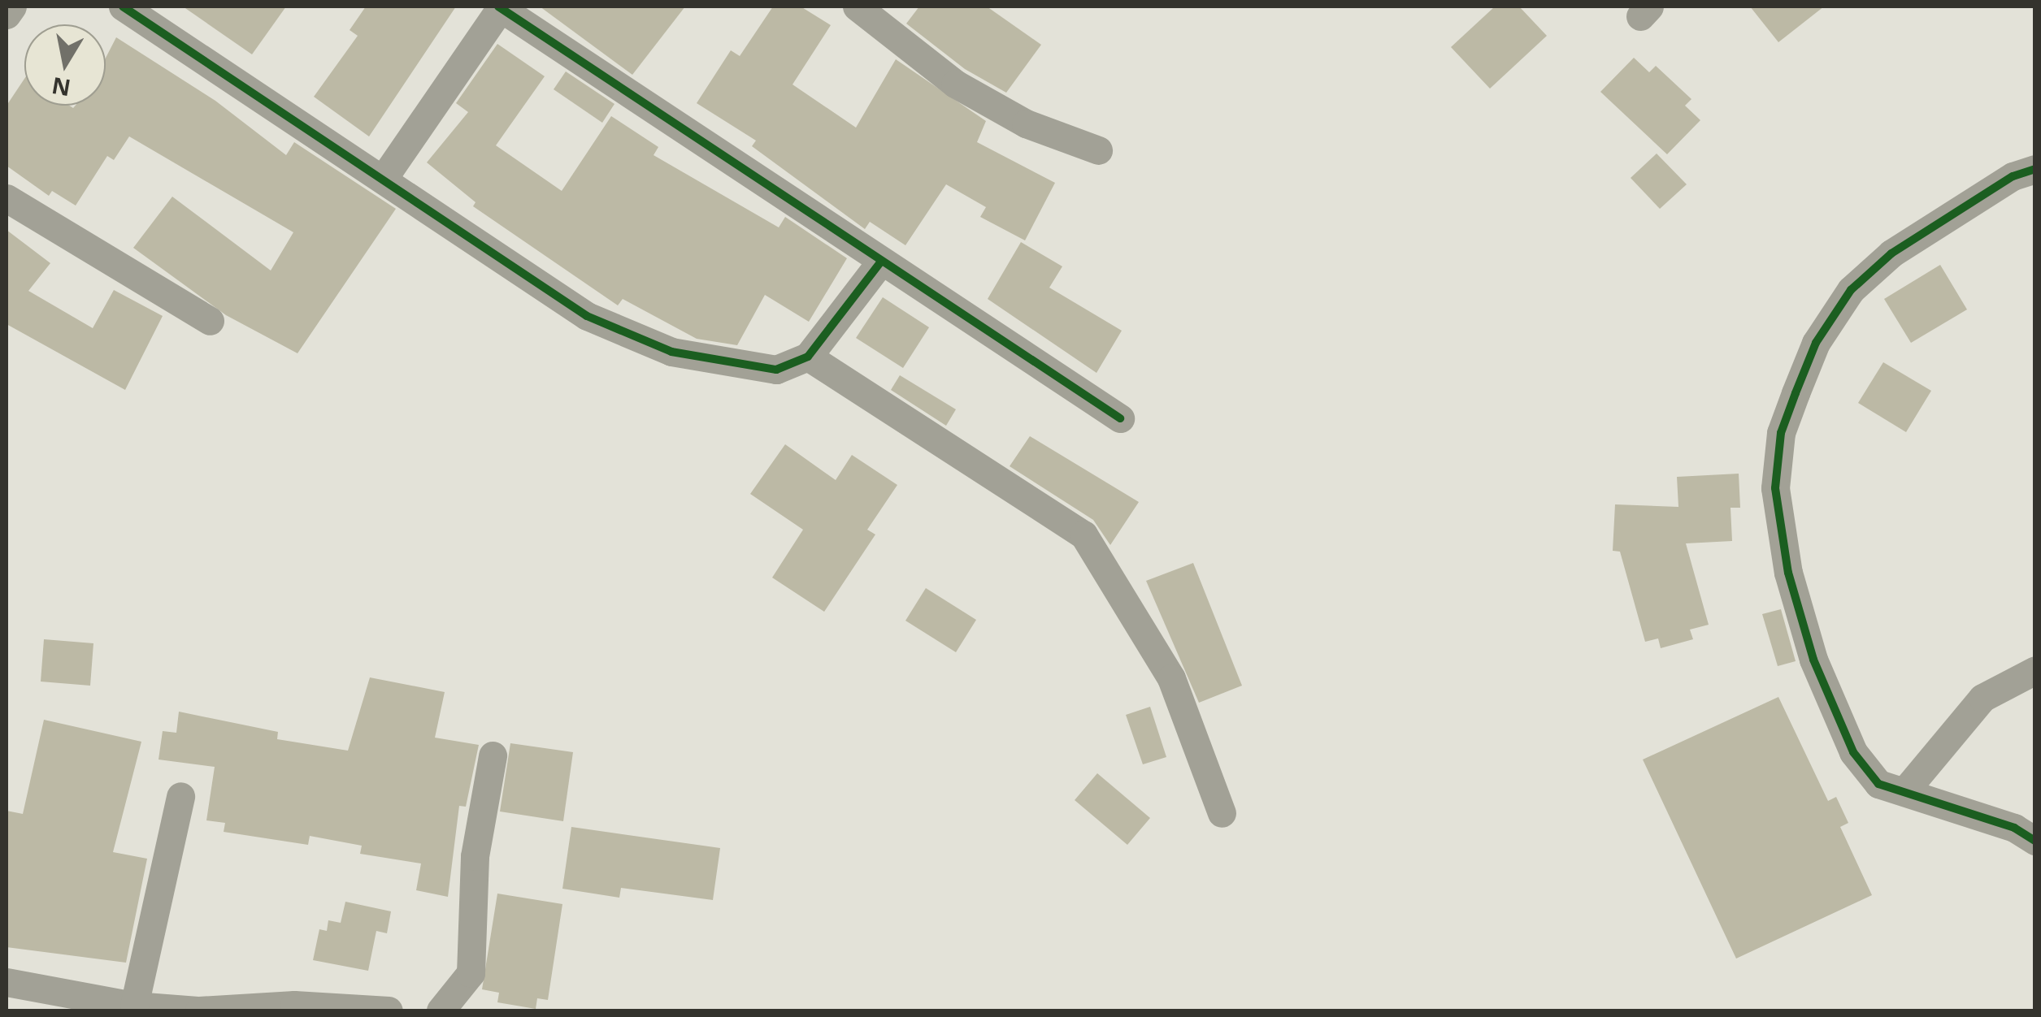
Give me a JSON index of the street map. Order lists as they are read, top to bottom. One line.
{"north":"bottom"}
